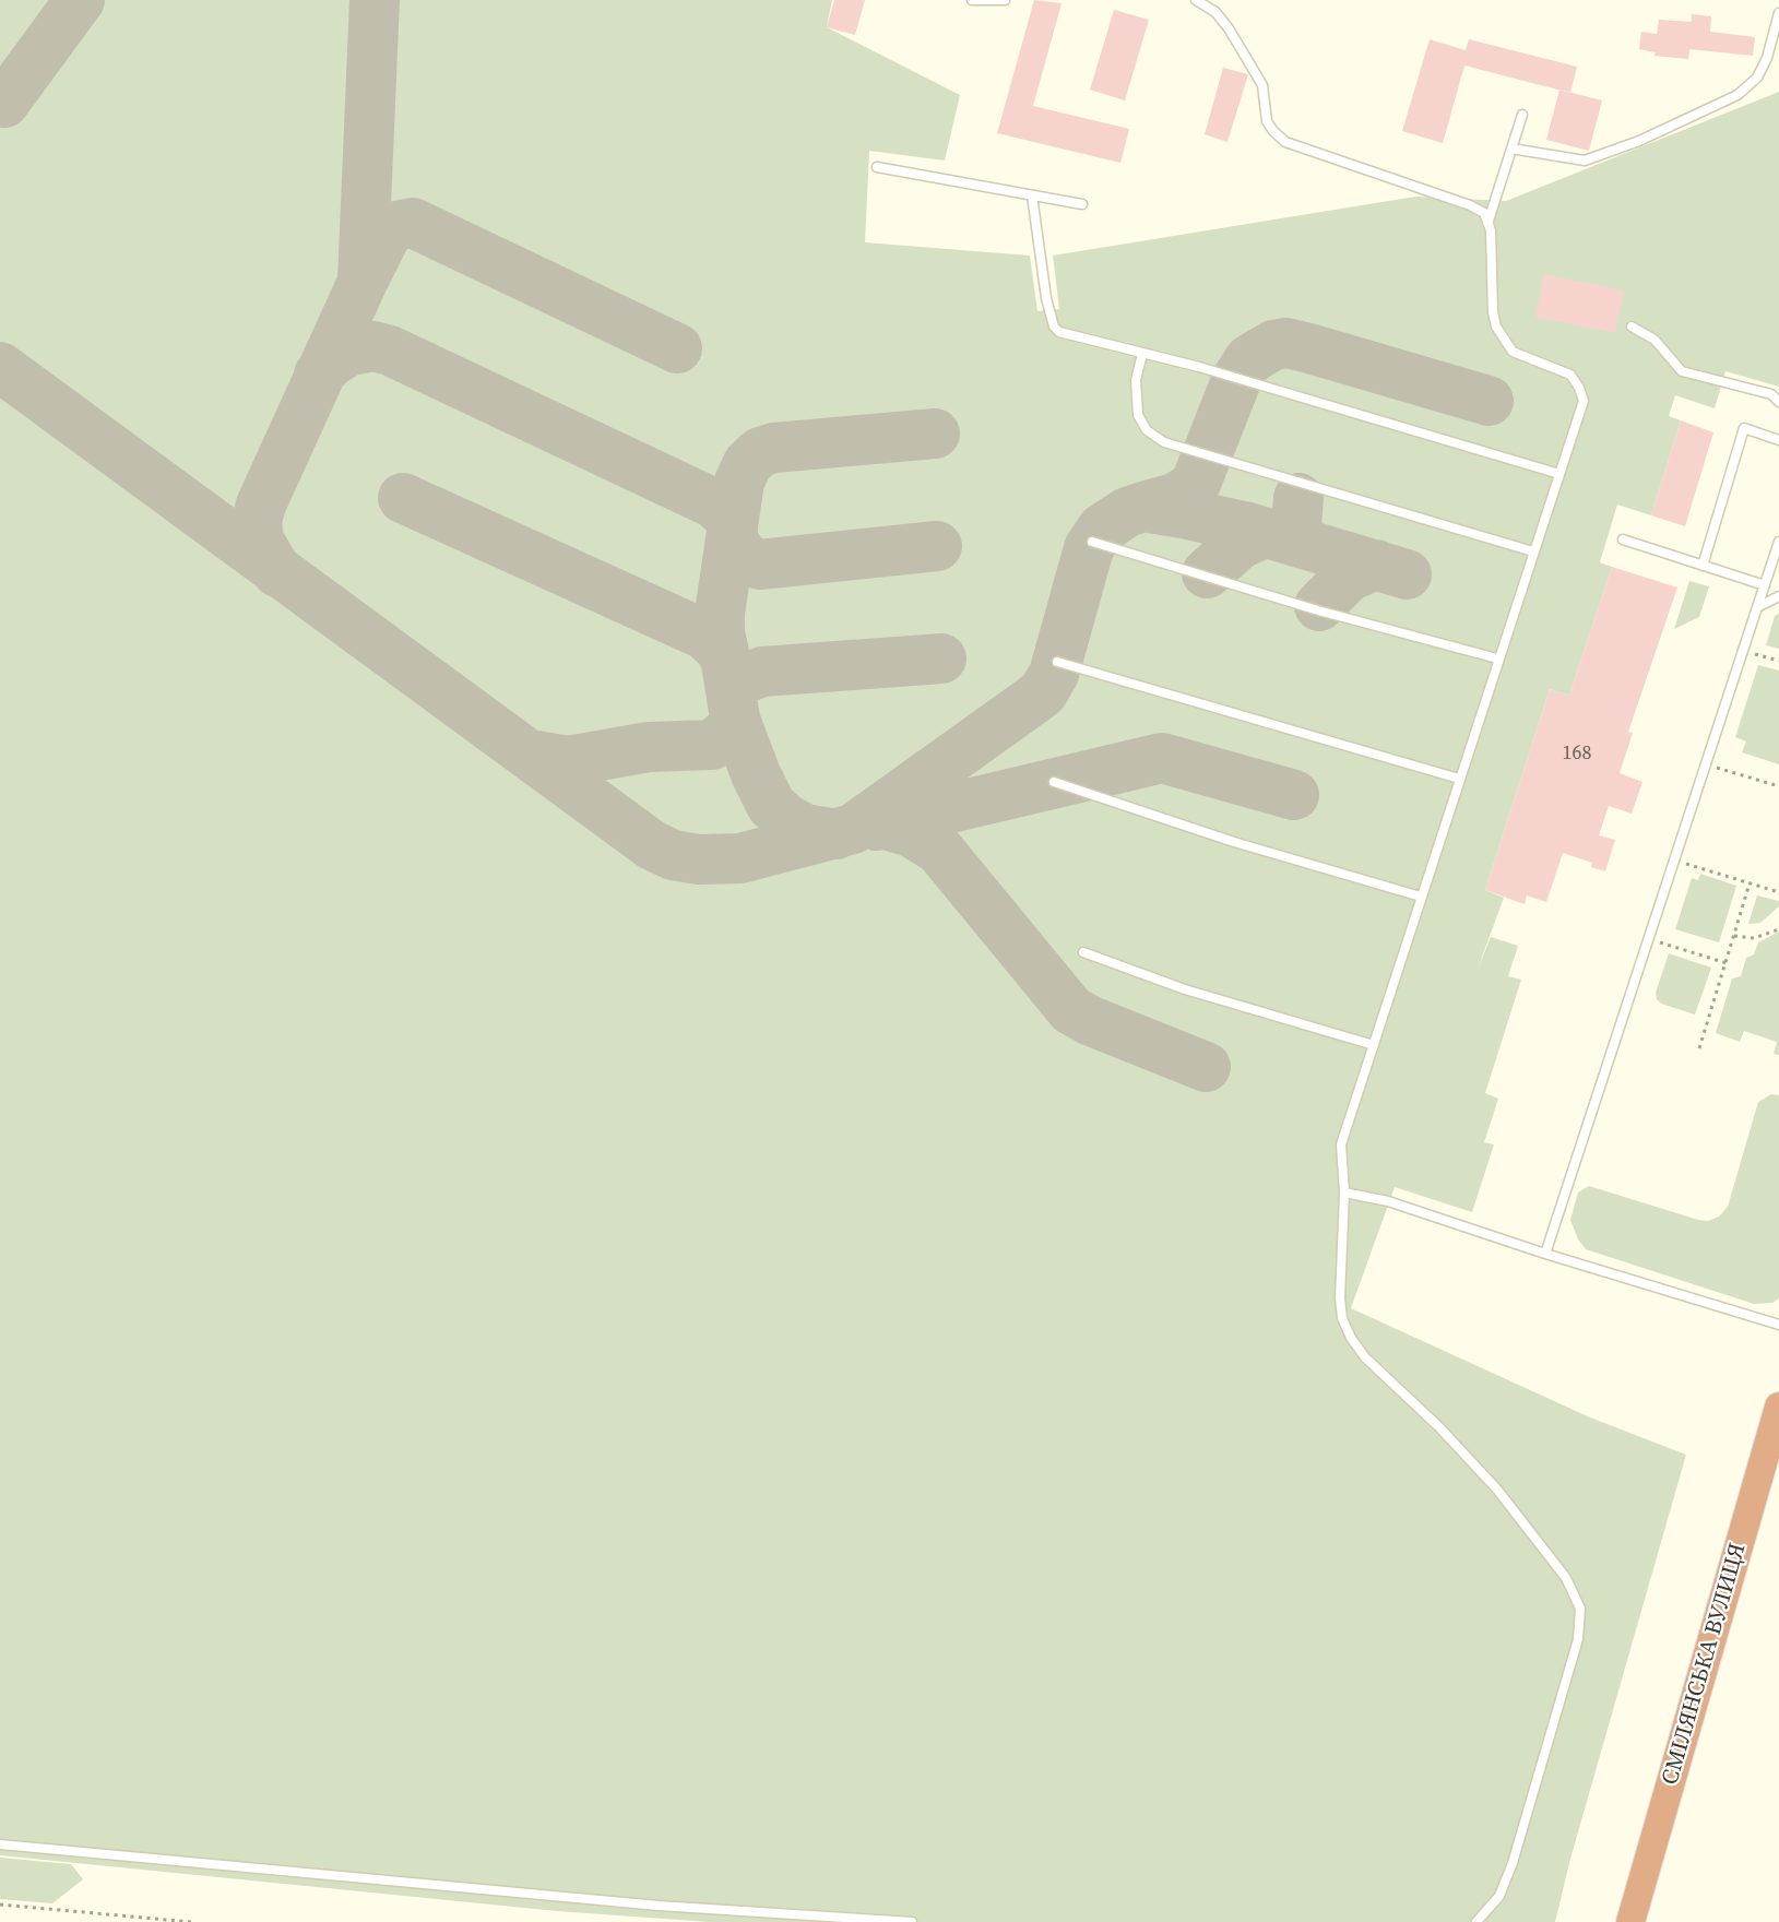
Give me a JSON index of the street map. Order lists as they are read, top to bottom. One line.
{"streets":{"main road":["СМІЛЯНСЬКА ВУЛИЦЯ"]},"house_numbers":["168"]}
